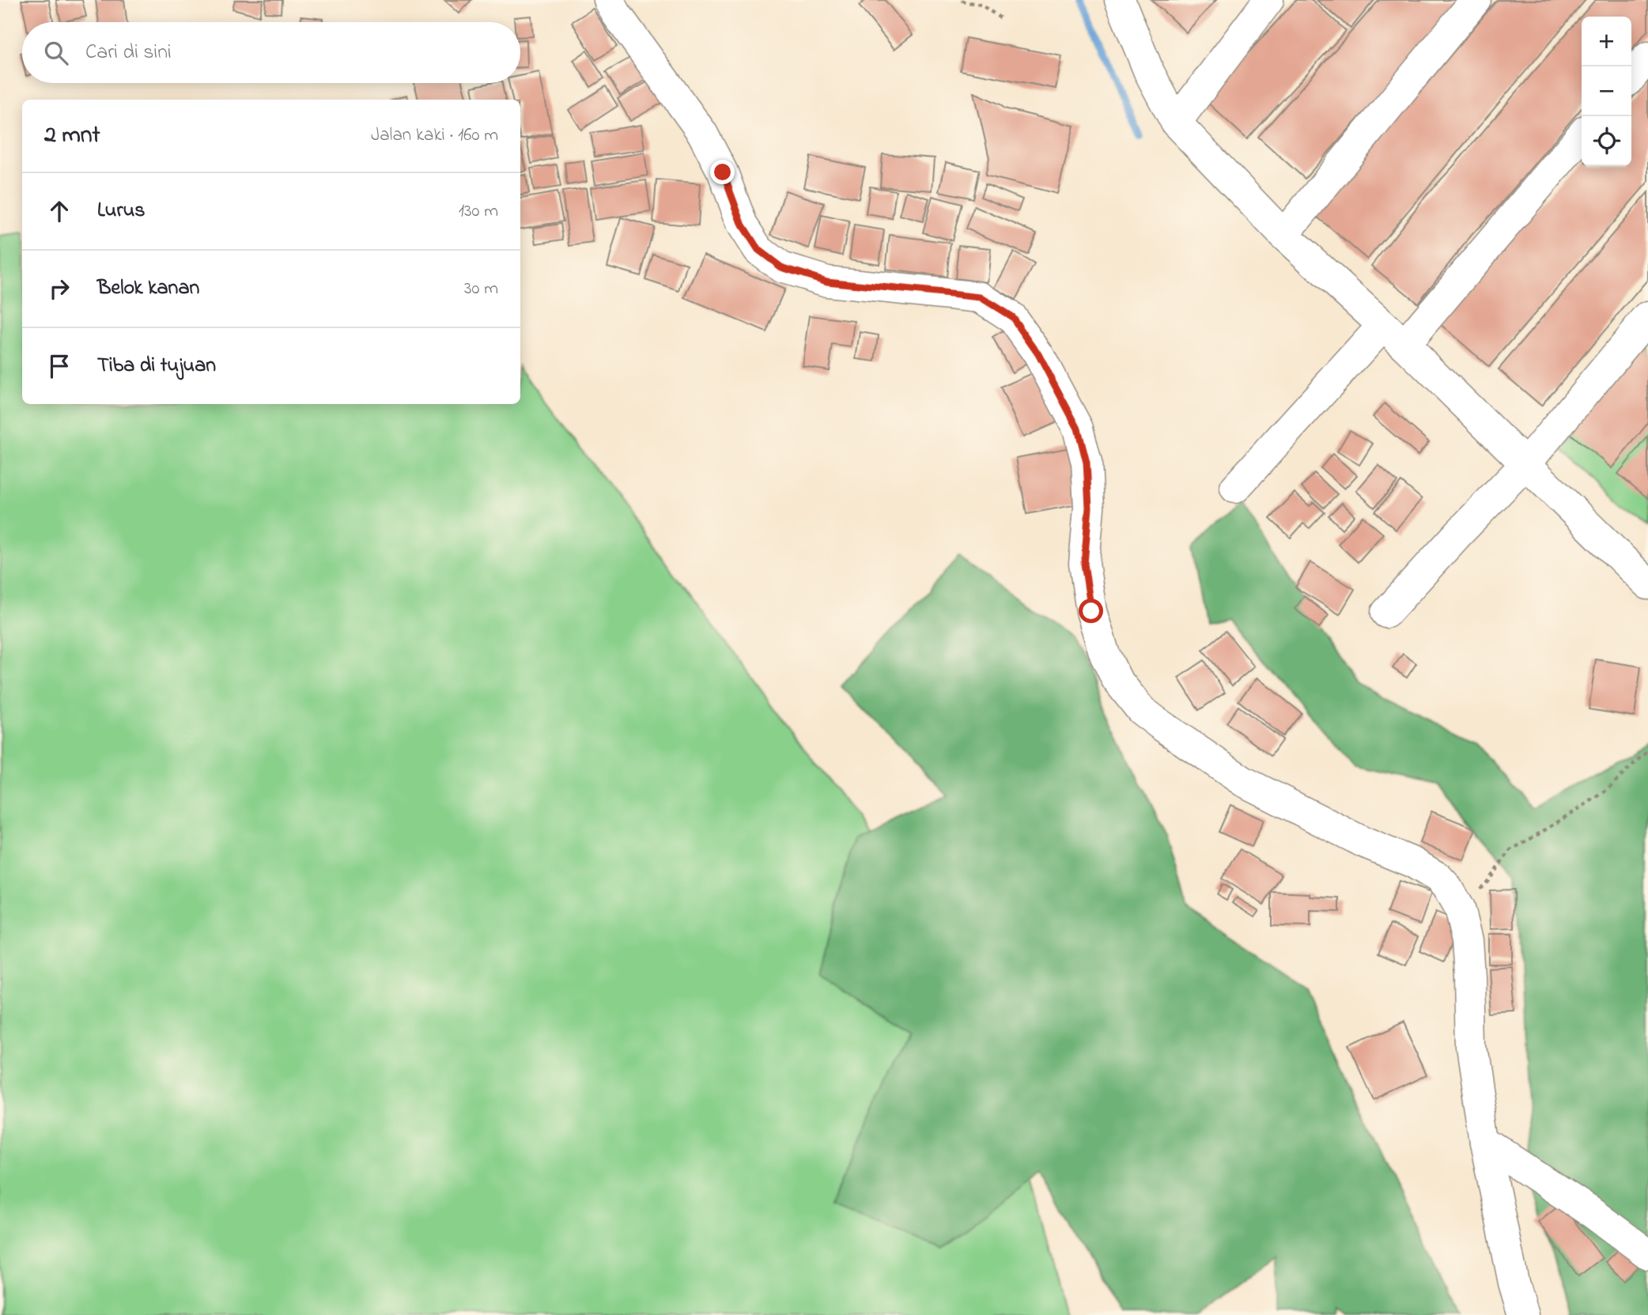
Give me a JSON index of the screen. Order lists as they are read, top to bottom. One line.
{"page":{"map_buttons":["+","−"],"search":"Cari di sini","heading":["2 mnt","Jalan kaki · 160 m"],"list":[["Lurus","130 m"],["Belok kanan","30 m"],"Tiba di tujuan"]}}
